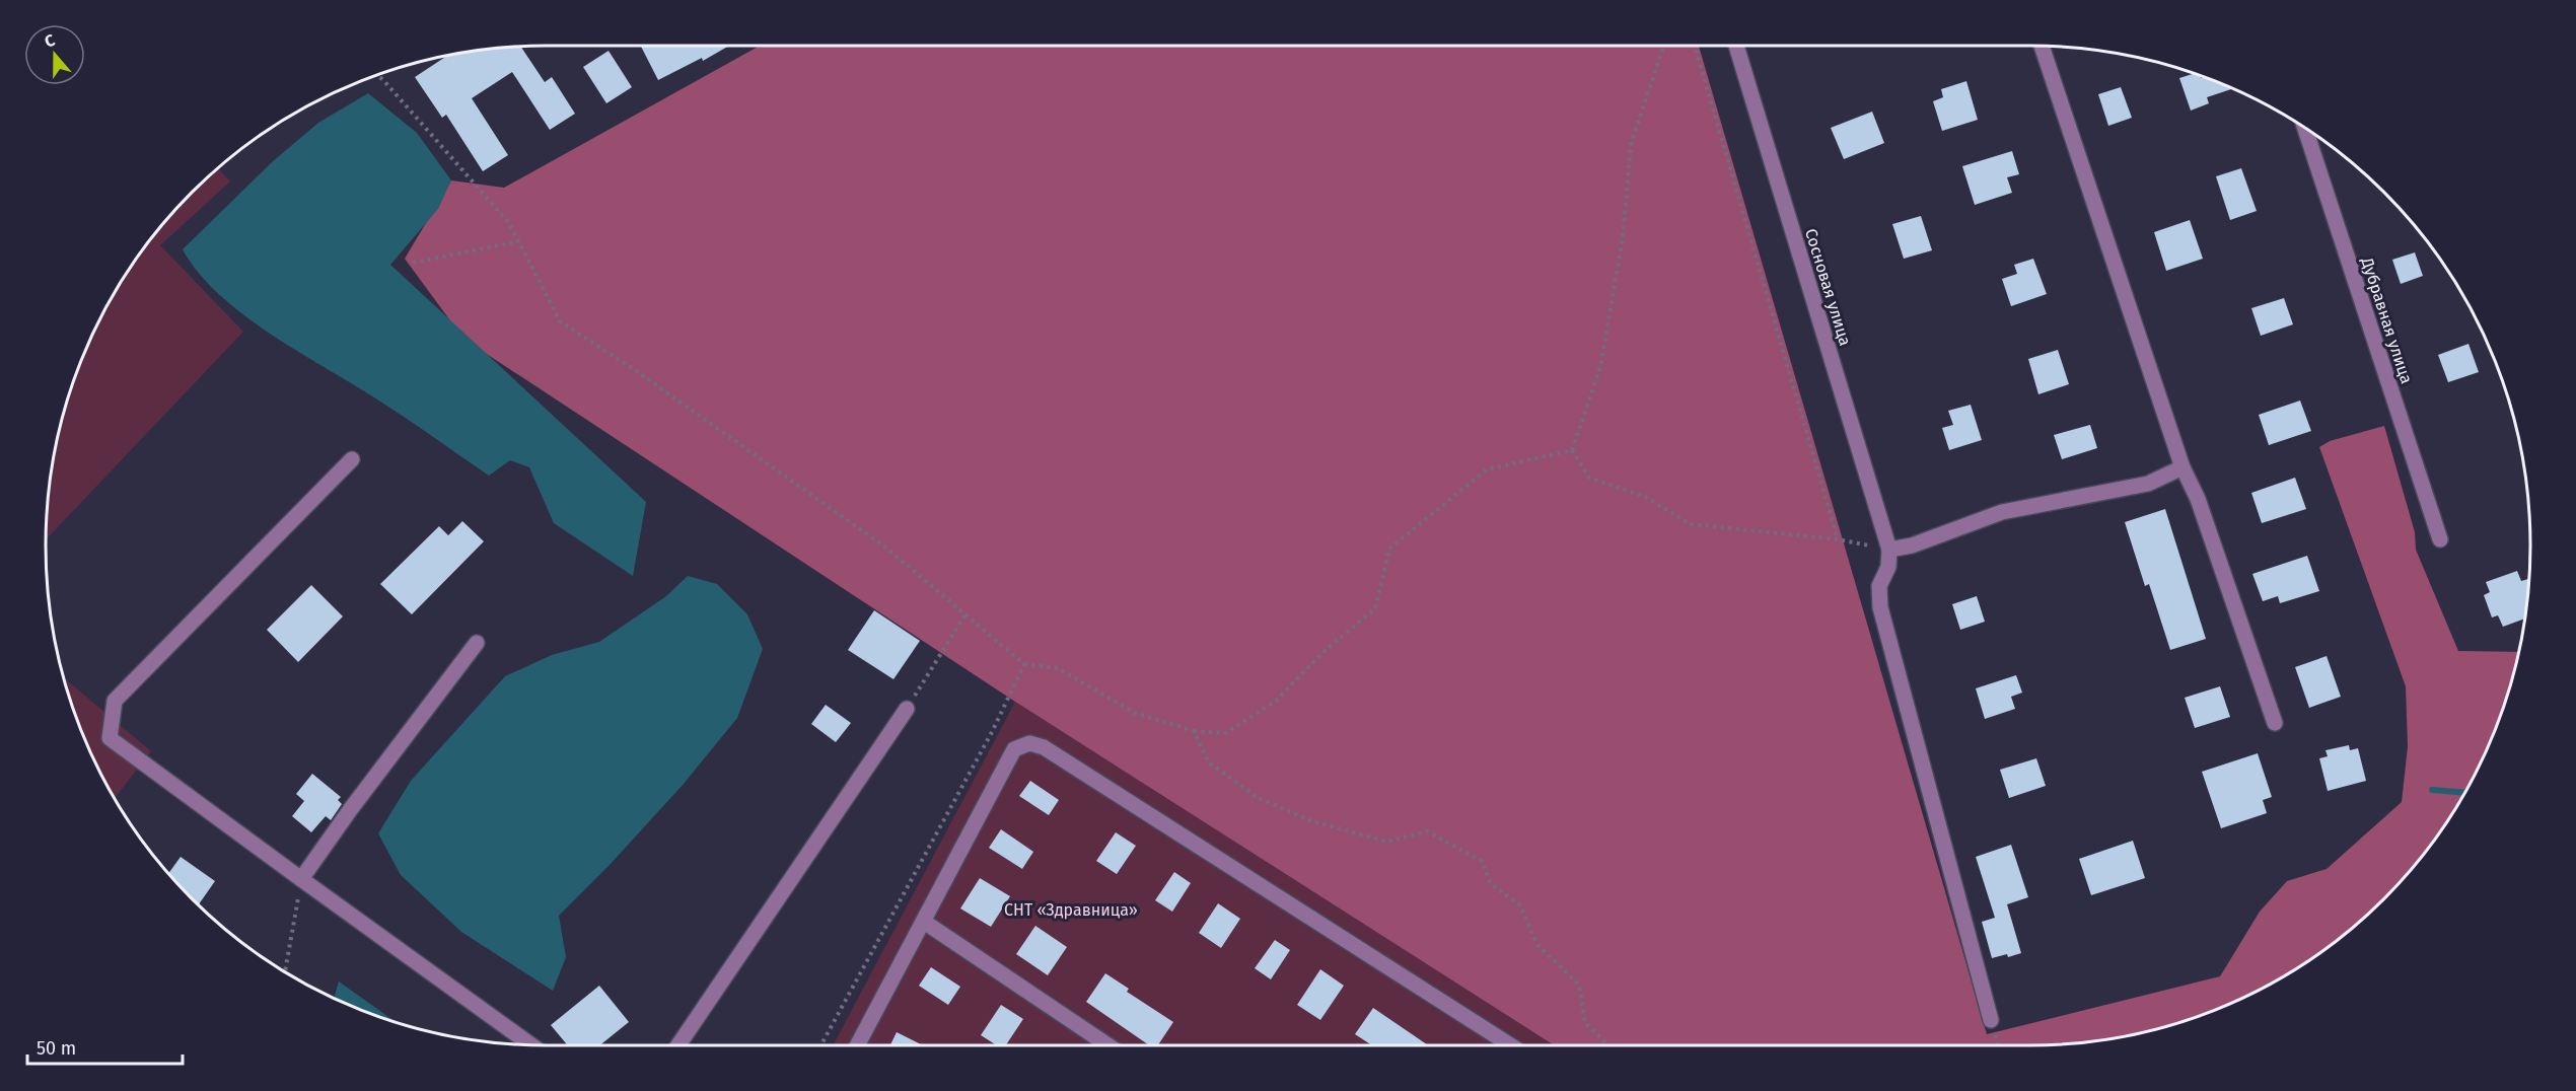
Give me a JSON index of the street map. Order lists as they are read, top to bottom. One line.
{"streets":{"street":["Сосновая улица","Дубравная улица"]},"parks":["СНТ «Здравница»"],"scale_bar":"50 m","north":"top"}
